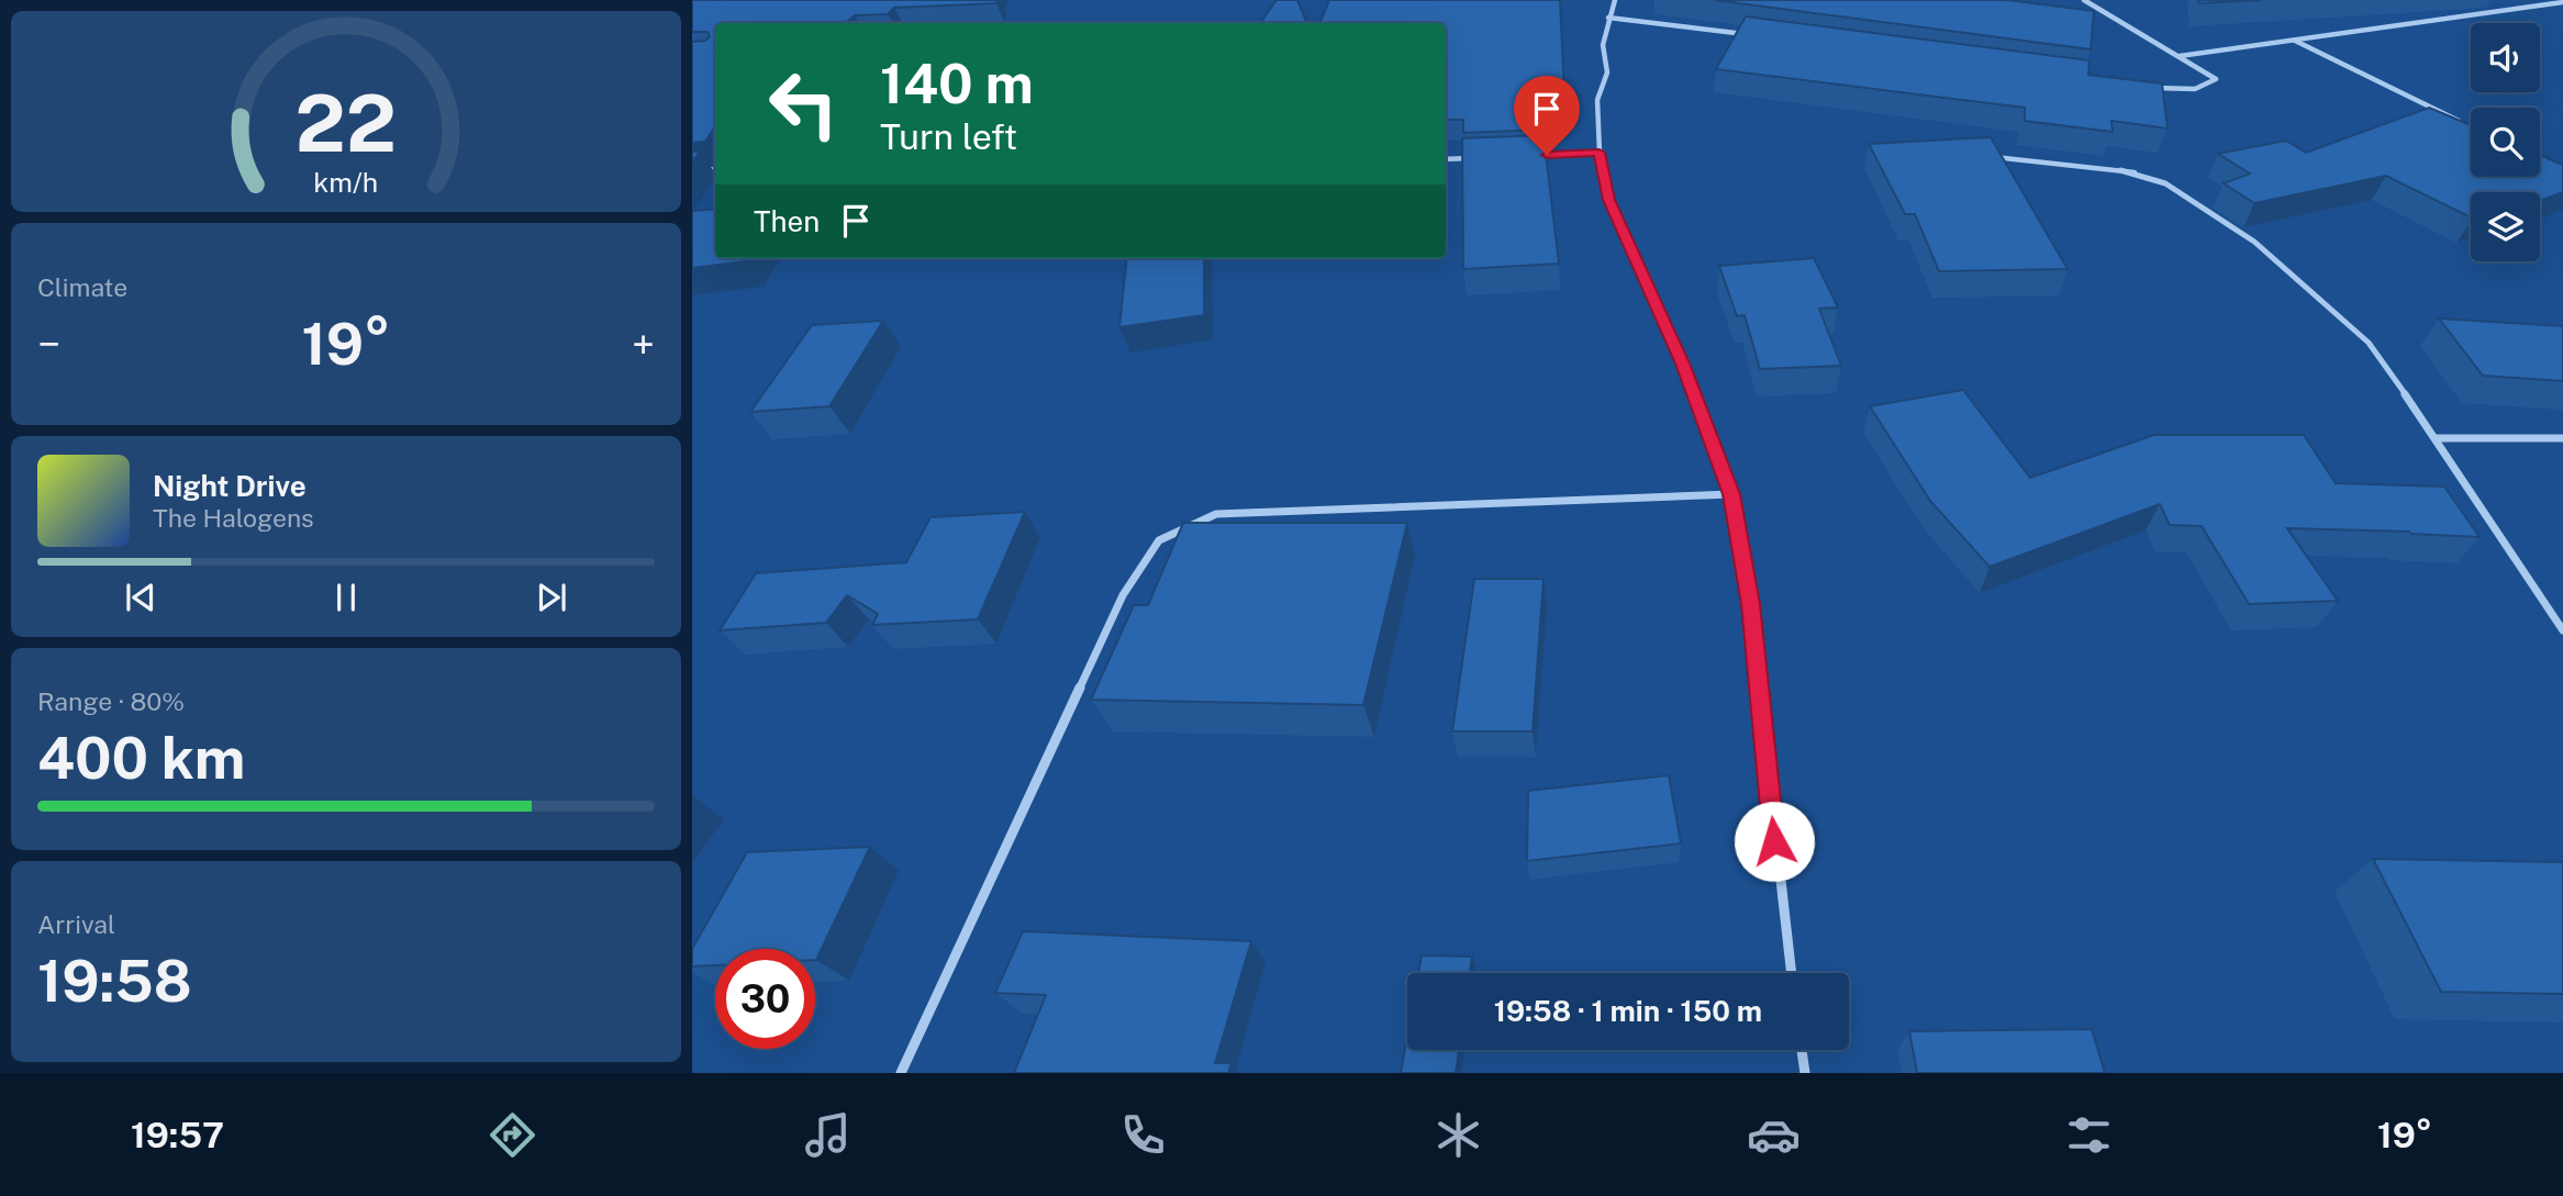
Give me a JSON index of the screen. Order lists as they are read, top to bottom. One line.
{"page":{"turn":["140 m","Turn left"],"then":"Then","tile":["Climate",["Range · 80%","400 km"],["Arrival","19:58"]],"heat":["−","19°","+"],"song":["Night Drive","The Halogens"],"limit":"30","trip":"19:58 · 1 min · 150 m","tabs":["19:57","19°"],"gauge":["22","km/h"]}}
